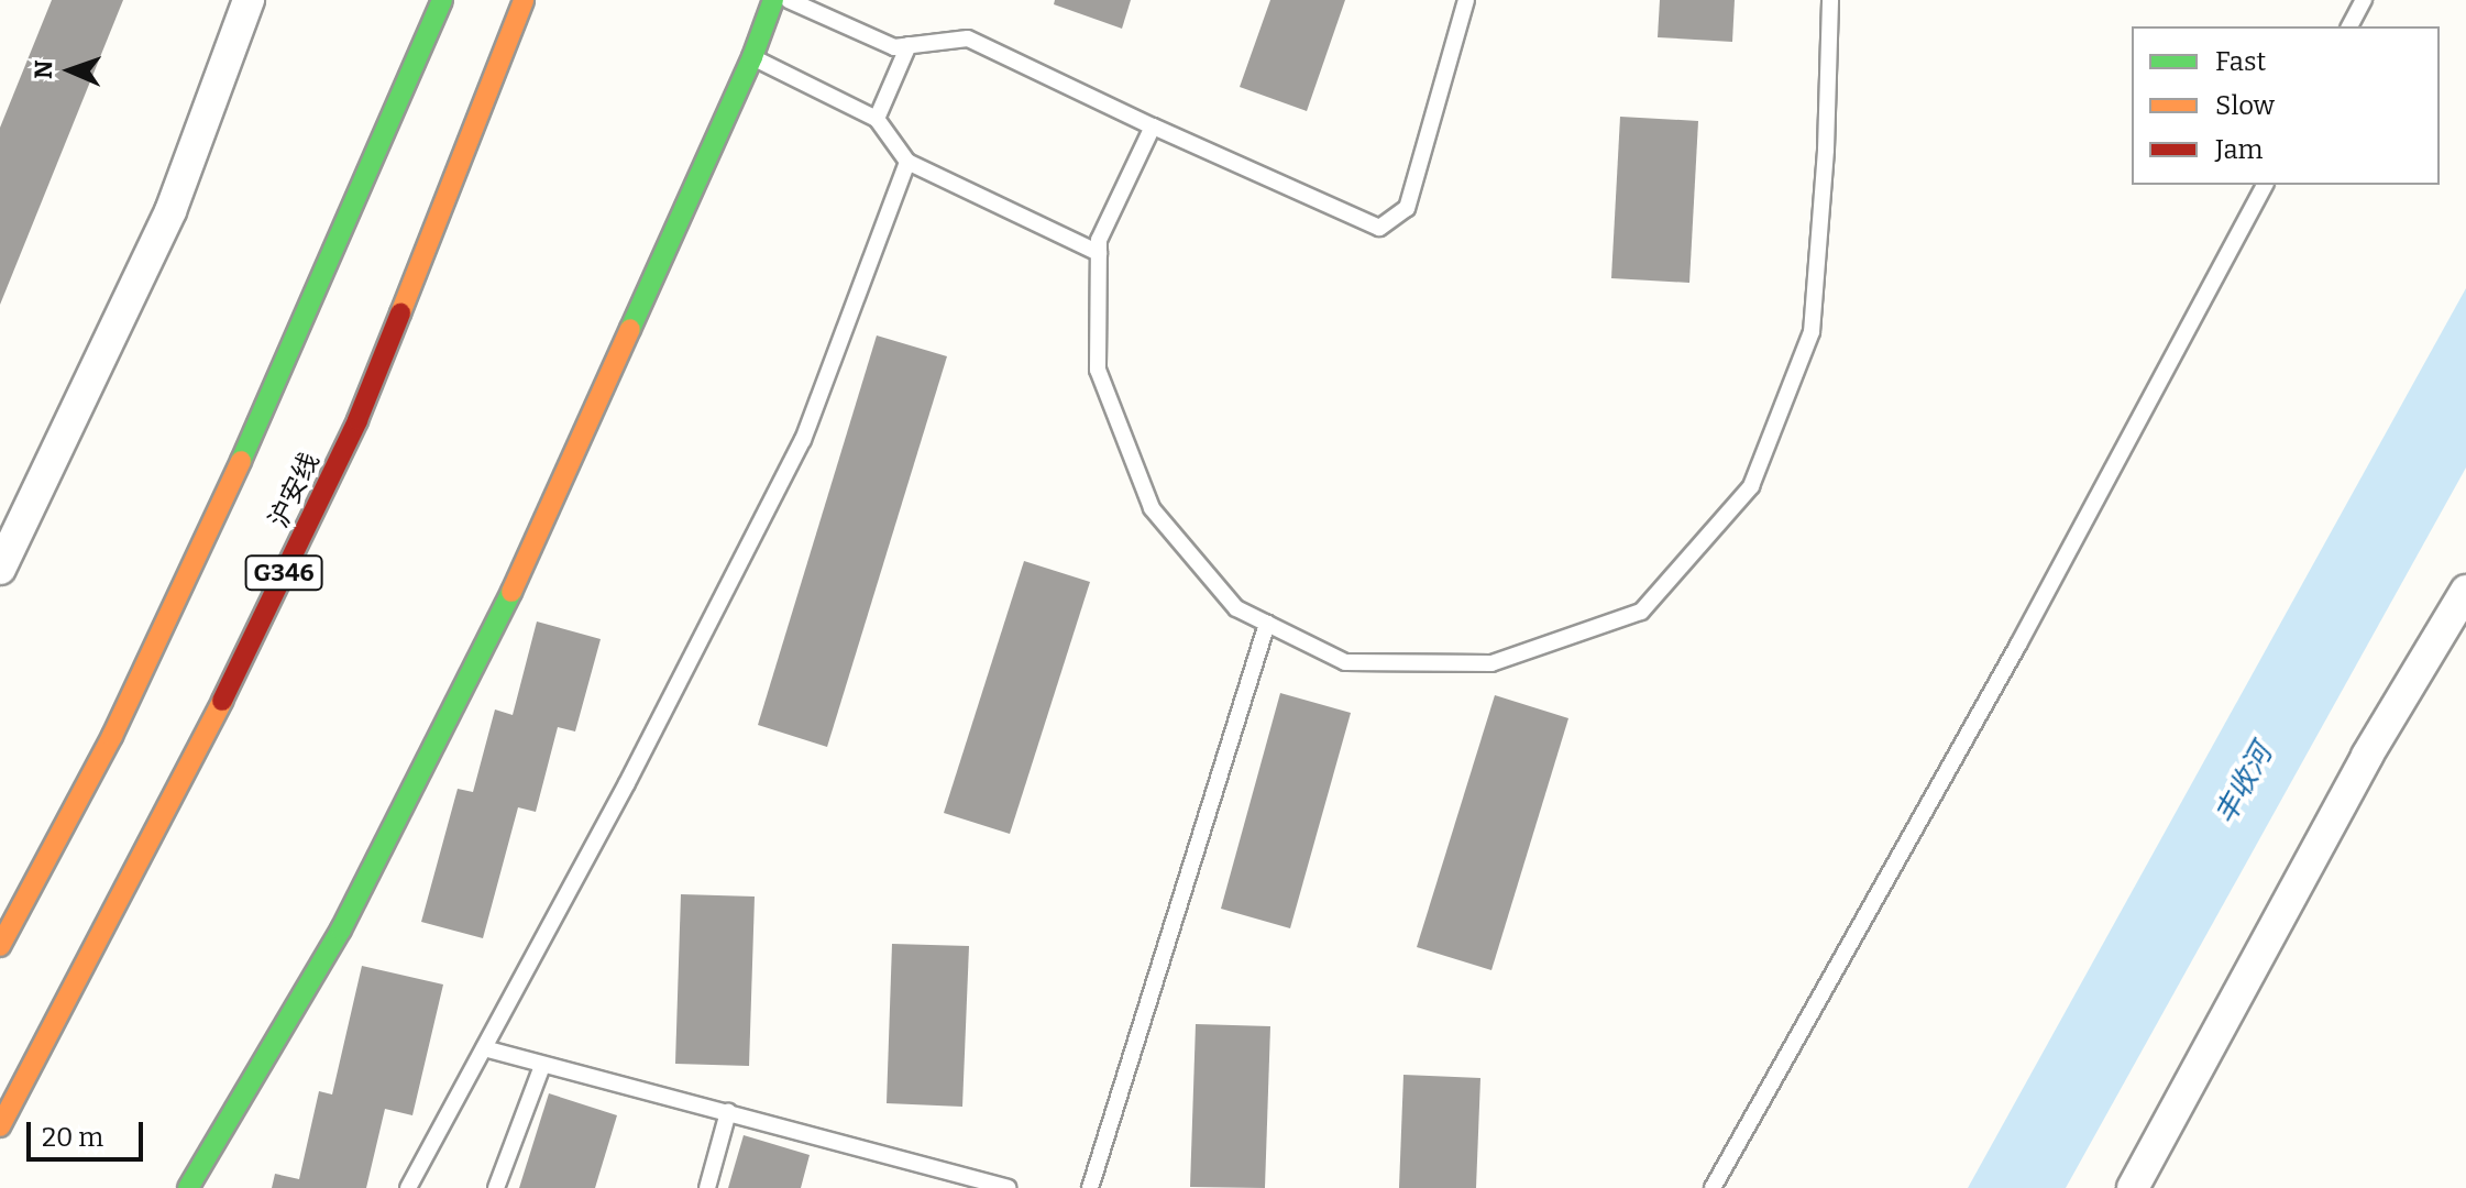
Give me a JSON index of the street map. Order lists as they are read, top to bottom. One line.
{"streets":{"main road":["沪安线","G346"]},"water":["丰收河"],"legend":["Fast","Slow","Jam"],"scale_bar":"20 m","north":"left"}
